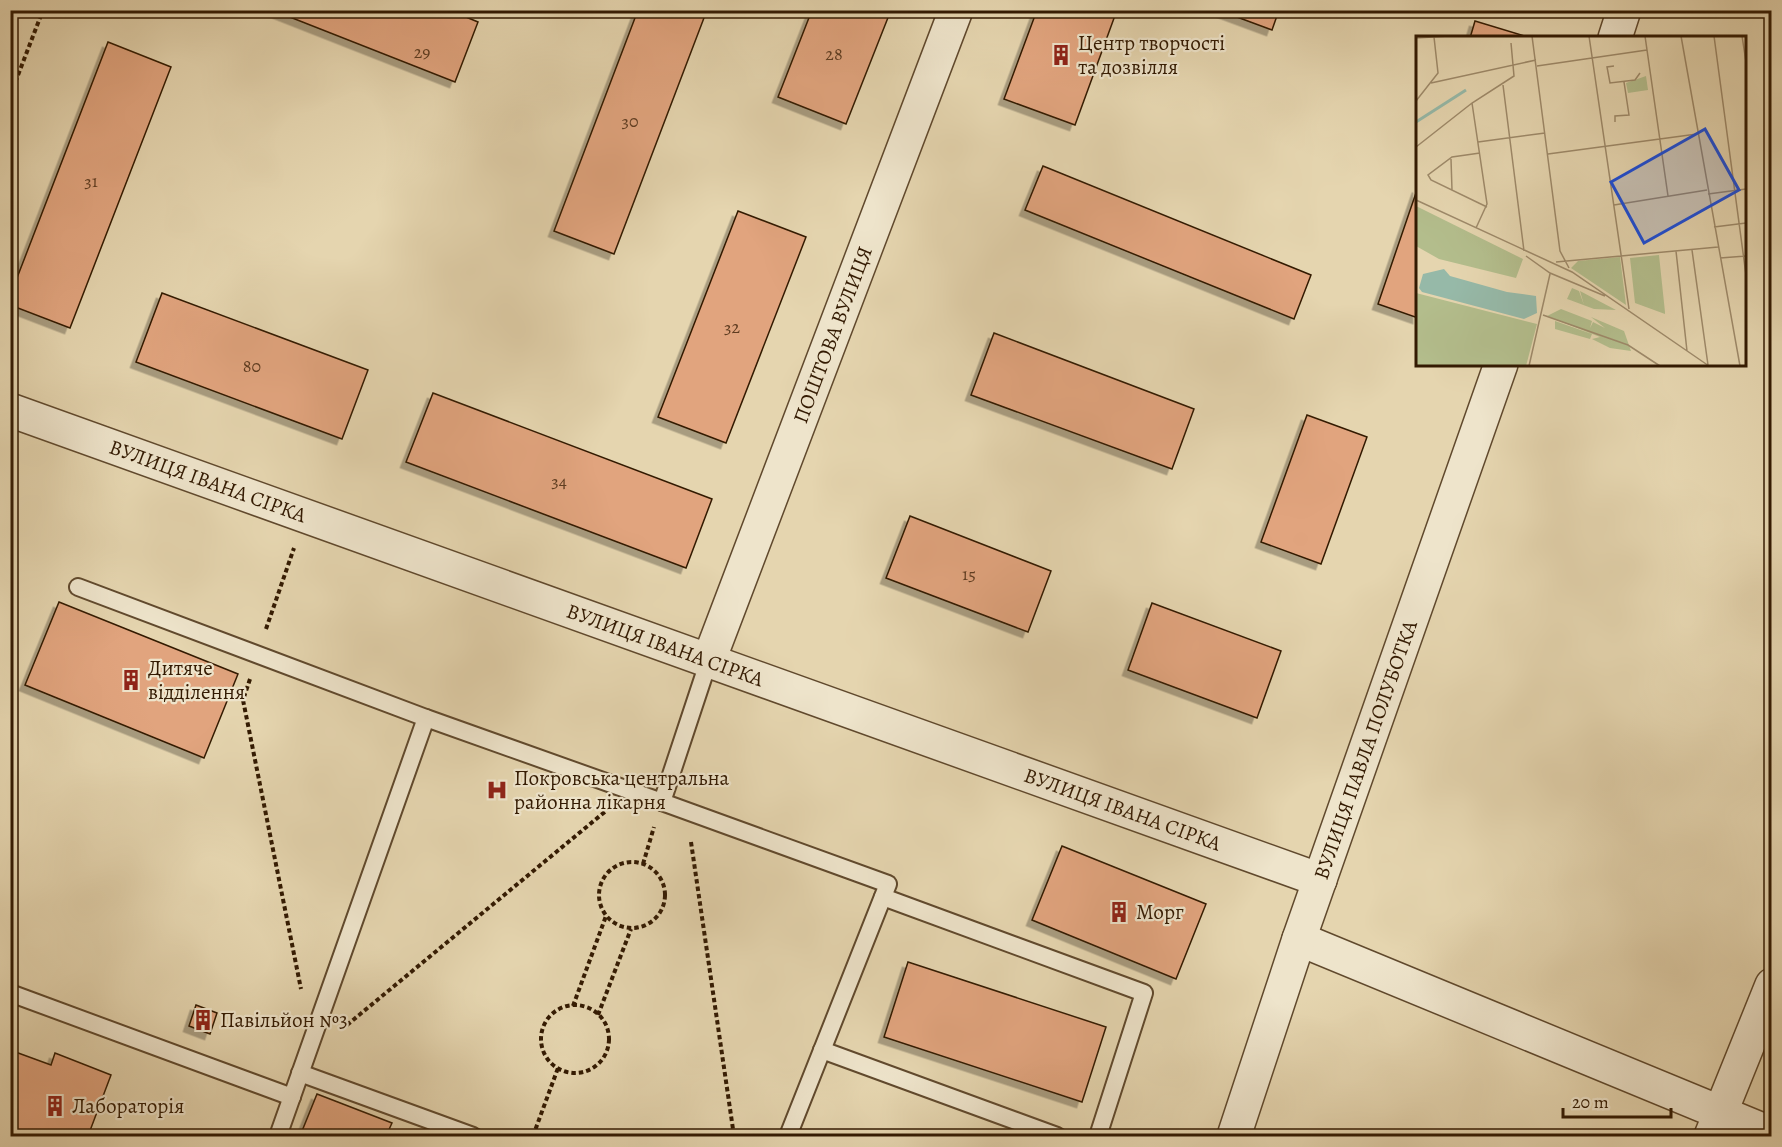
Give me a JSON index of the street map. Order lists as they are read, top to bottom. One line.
{"streets":{"street":["ПОШТОВА ВУЛИЦЯ","ВУЛИЦЯ ІВАНА СІРКА","ВУЛИЦЯ ПАВЛА ПОЛУБОТКА"]},"crossings":[["ПОШТОВА ВУЛИЦЯ","ВУЛИЦЯ ІВАНА СІРКА"],["ВУЛИЦЯ ІВАНА СІРКА","ВУЛИЦЯ ПАВЛА ПОЛУБОТКА"]],"places":{"building":["Центр творчості та дозвілля","Дитяче відділення","Морг","Павільйон №3","Лабораторія"],"hospital":["Покровська центральна районна лікарня"]},"house_numbers":["29","28","30","31","32","80","34","15"],"scale_bar":"20 m"}
